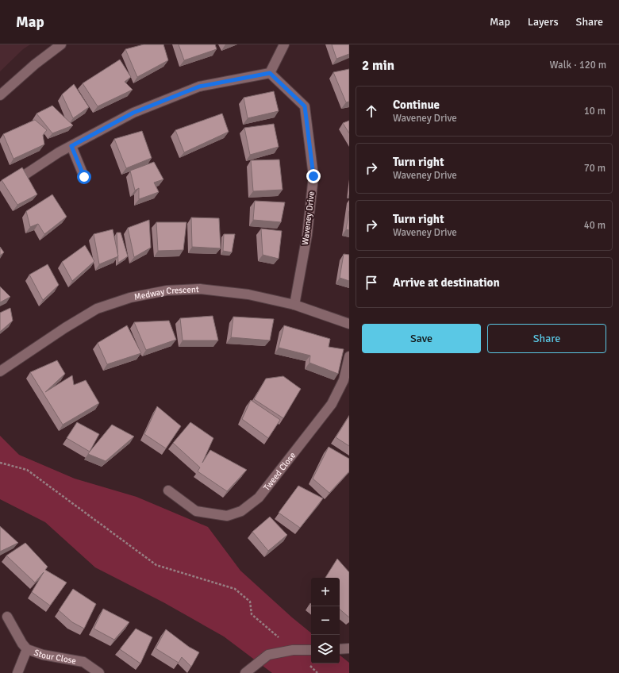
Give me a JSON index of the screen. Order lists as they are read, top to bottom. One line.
{"streets":{"street":["Waveney Drive","Medway Crescent","Tweed Close","Stour Close"]},"crossings":[["Waveney Drive","Medway Crescent"]],"page":{"header":"Map","nav":["Map","Layers","Share"],"heading":["2 min","Walk · 120 m"],"list":[["Continue","Waveney Drive","10 m"],["Turn right","Waveney Drive","70 m"],["Turn right","Waveney Drive","40 m"],"Arrive at destination"],"buttons":["Save","Share"],"map_buttons":["+","−"]}}
